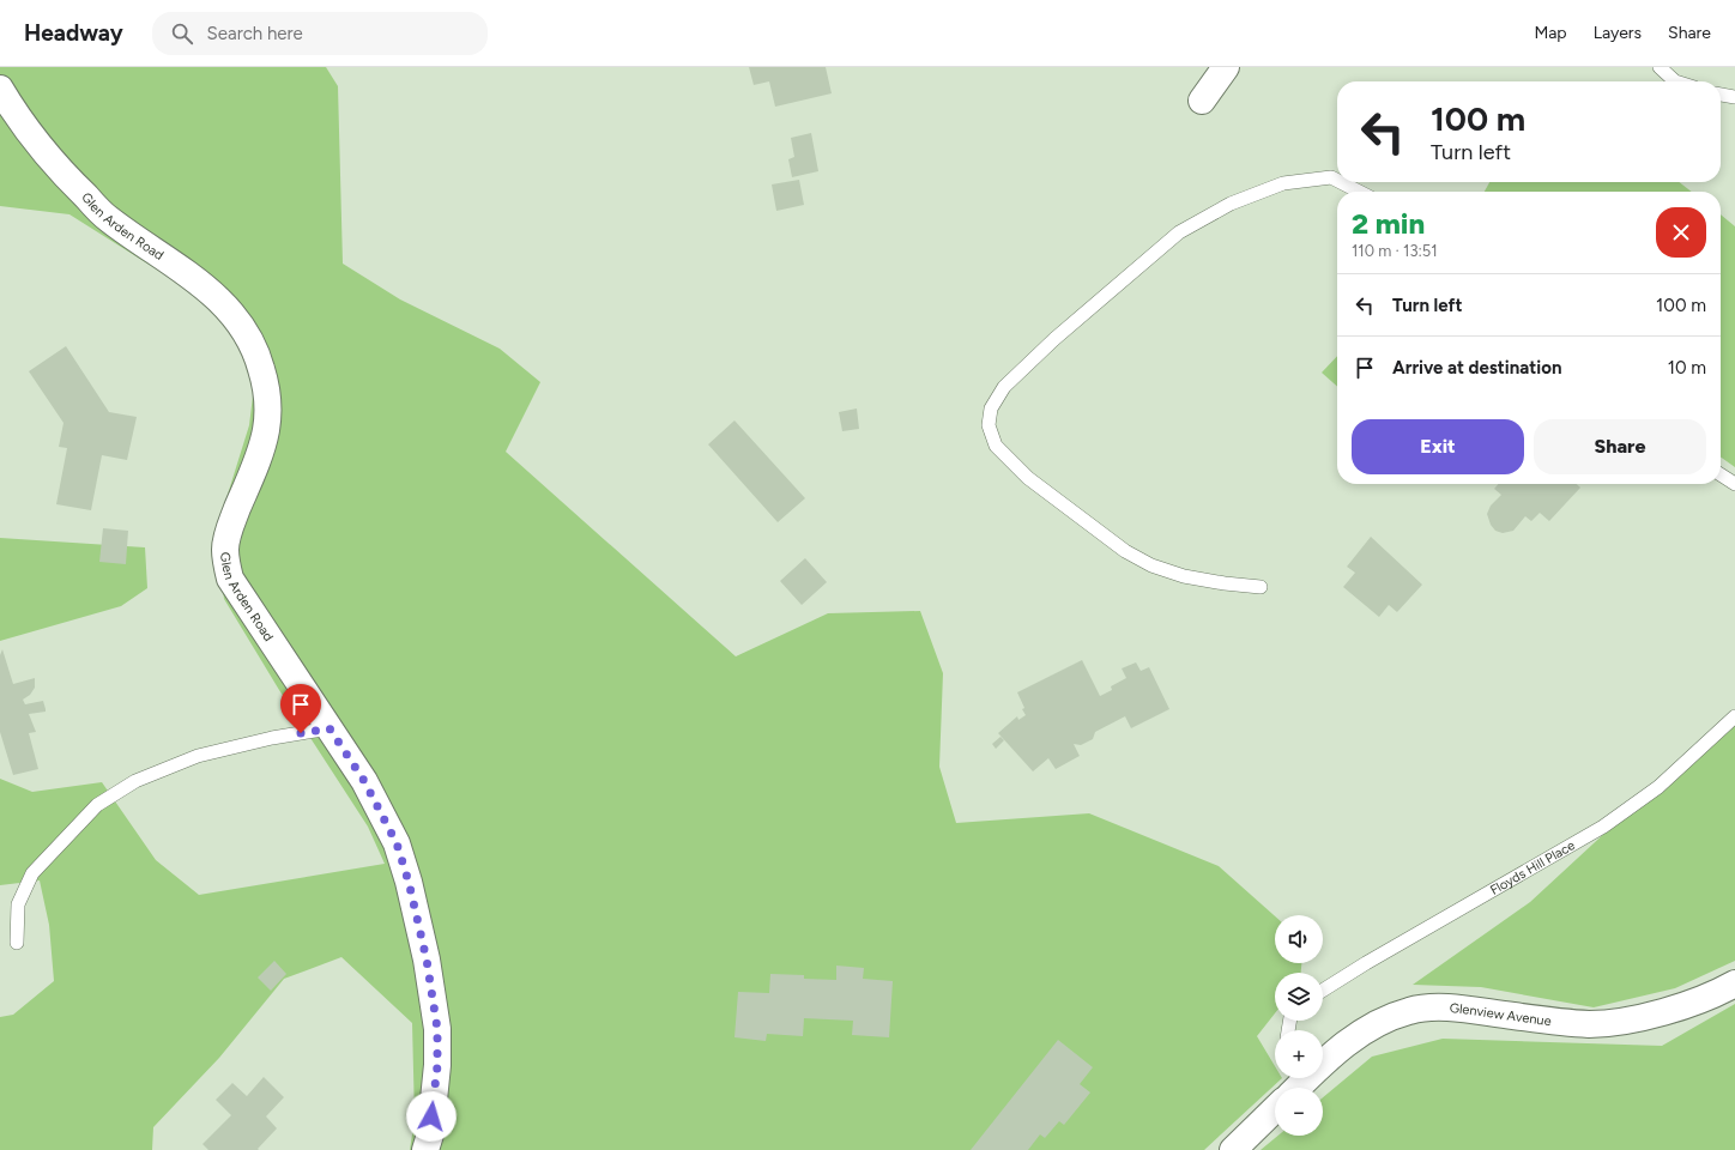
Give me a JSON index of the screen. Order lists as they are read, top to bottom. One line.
{"streets":{"street":["Glen Arden Road","Glenview Avenue"],"lane":["Floyds Hill Place"]},"page":{"header":"Headway","search":"Search here","nav":["Map","Layers","Share"],"turn":["100 m","Turn left"],"heading":["2 min","110 m · 13:51"],"list":[{"name":"Turn left","value":"100 m"},{"name":"Arrive at destination","value":"10 m"}],"buttons":["Exit","Share"],"map_buttons":["+","−"]}}
